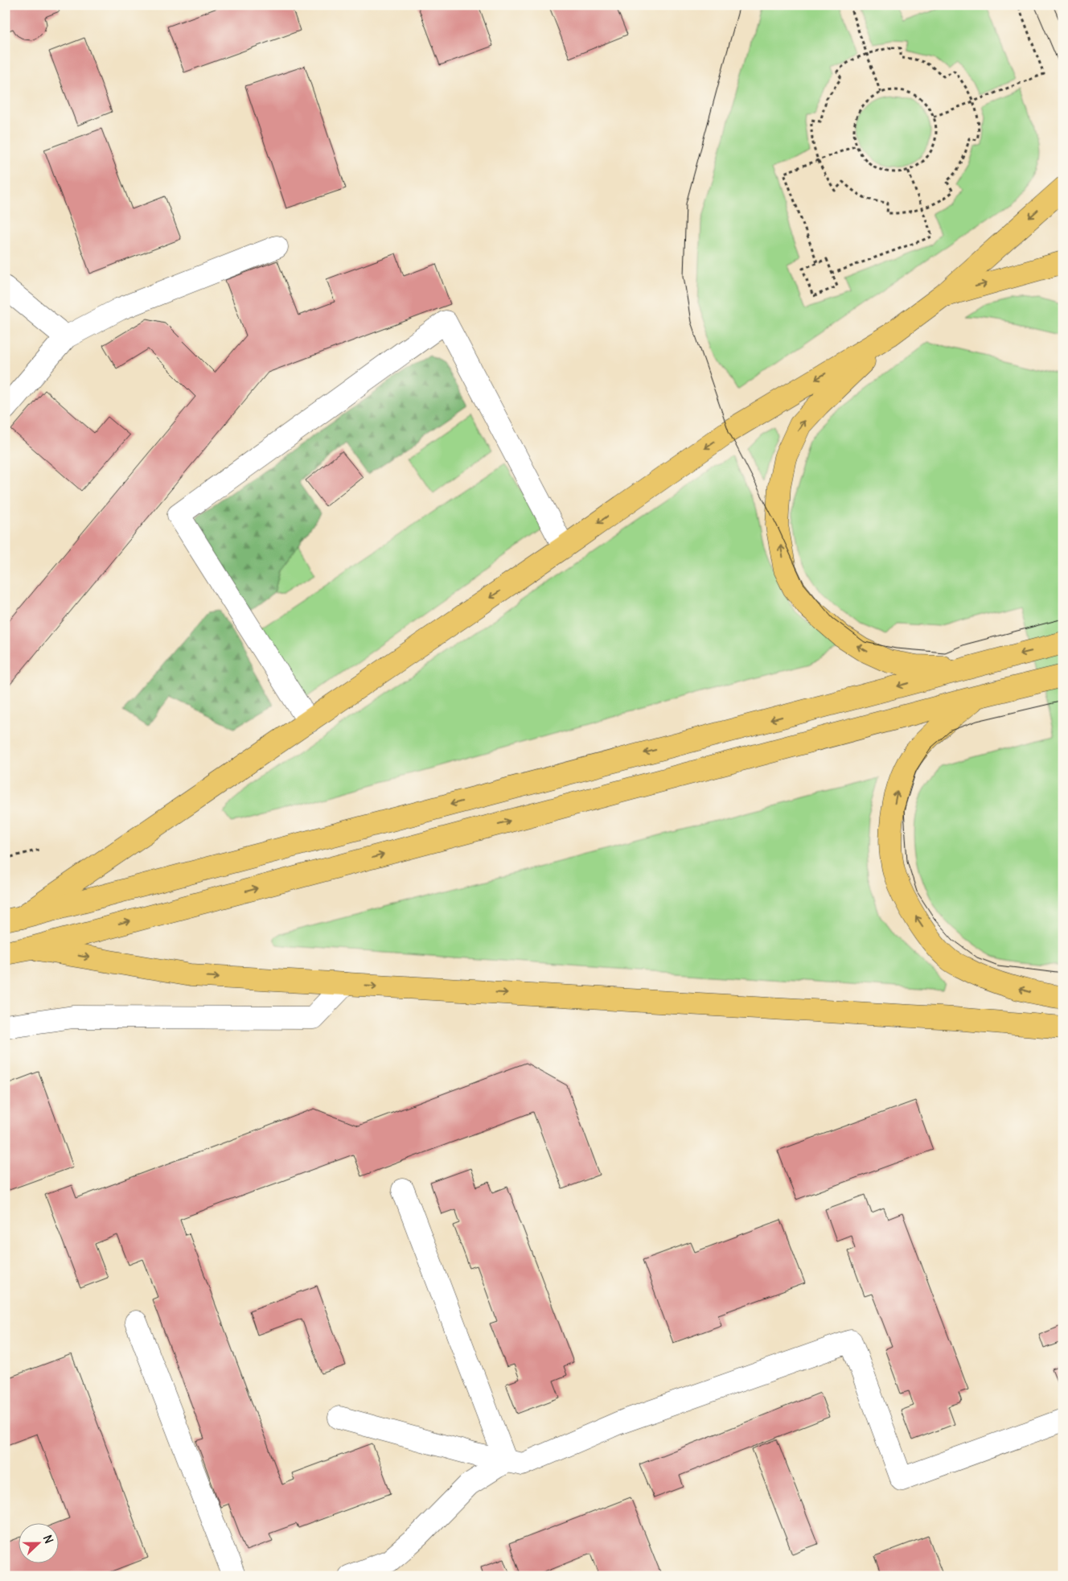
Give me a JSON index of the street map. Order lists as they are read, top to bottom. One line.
{"north":"right"}
